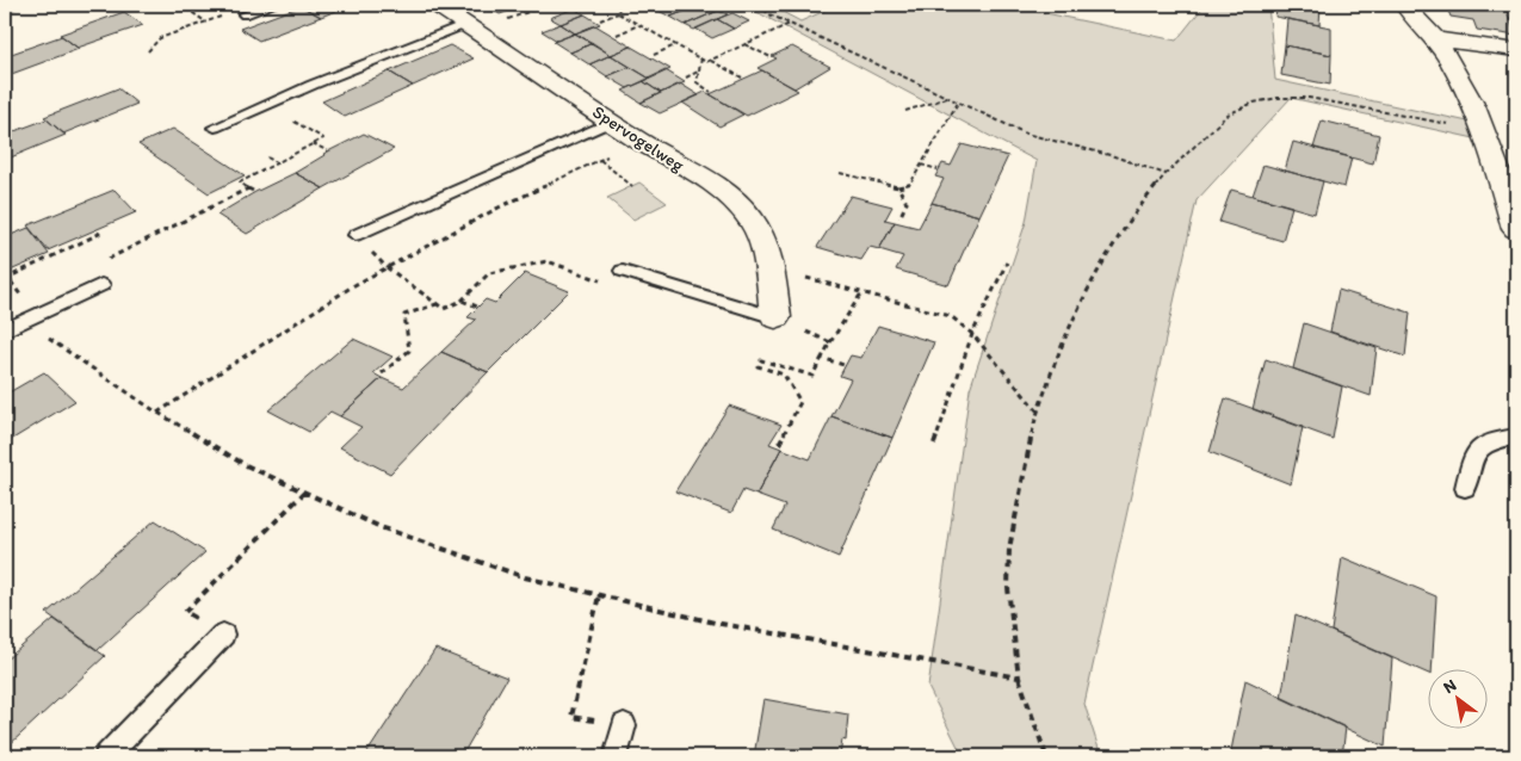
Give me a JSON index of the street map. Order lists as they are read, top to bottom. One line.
{"streets":{"street":["Spervogelweg"]},"north":"top left"}
